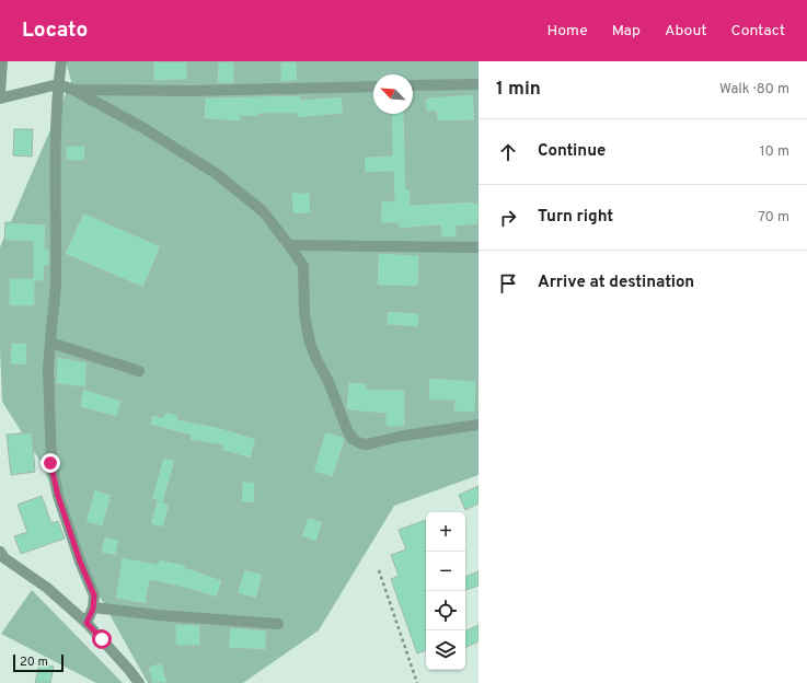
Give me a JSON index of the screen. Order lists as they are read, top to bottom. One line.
{"scale_bar":"20 m","north":"top left","page":{"header":"Locato","nav":["Home","Map","About","Contact"],"heading":["1 min","Walk · 80 m"],"list":[["Continue","10 m"],["Turn right","70 m"],"Arrive at destination"],"map_buttons":["+","−"],"scale":"20 m"}}
